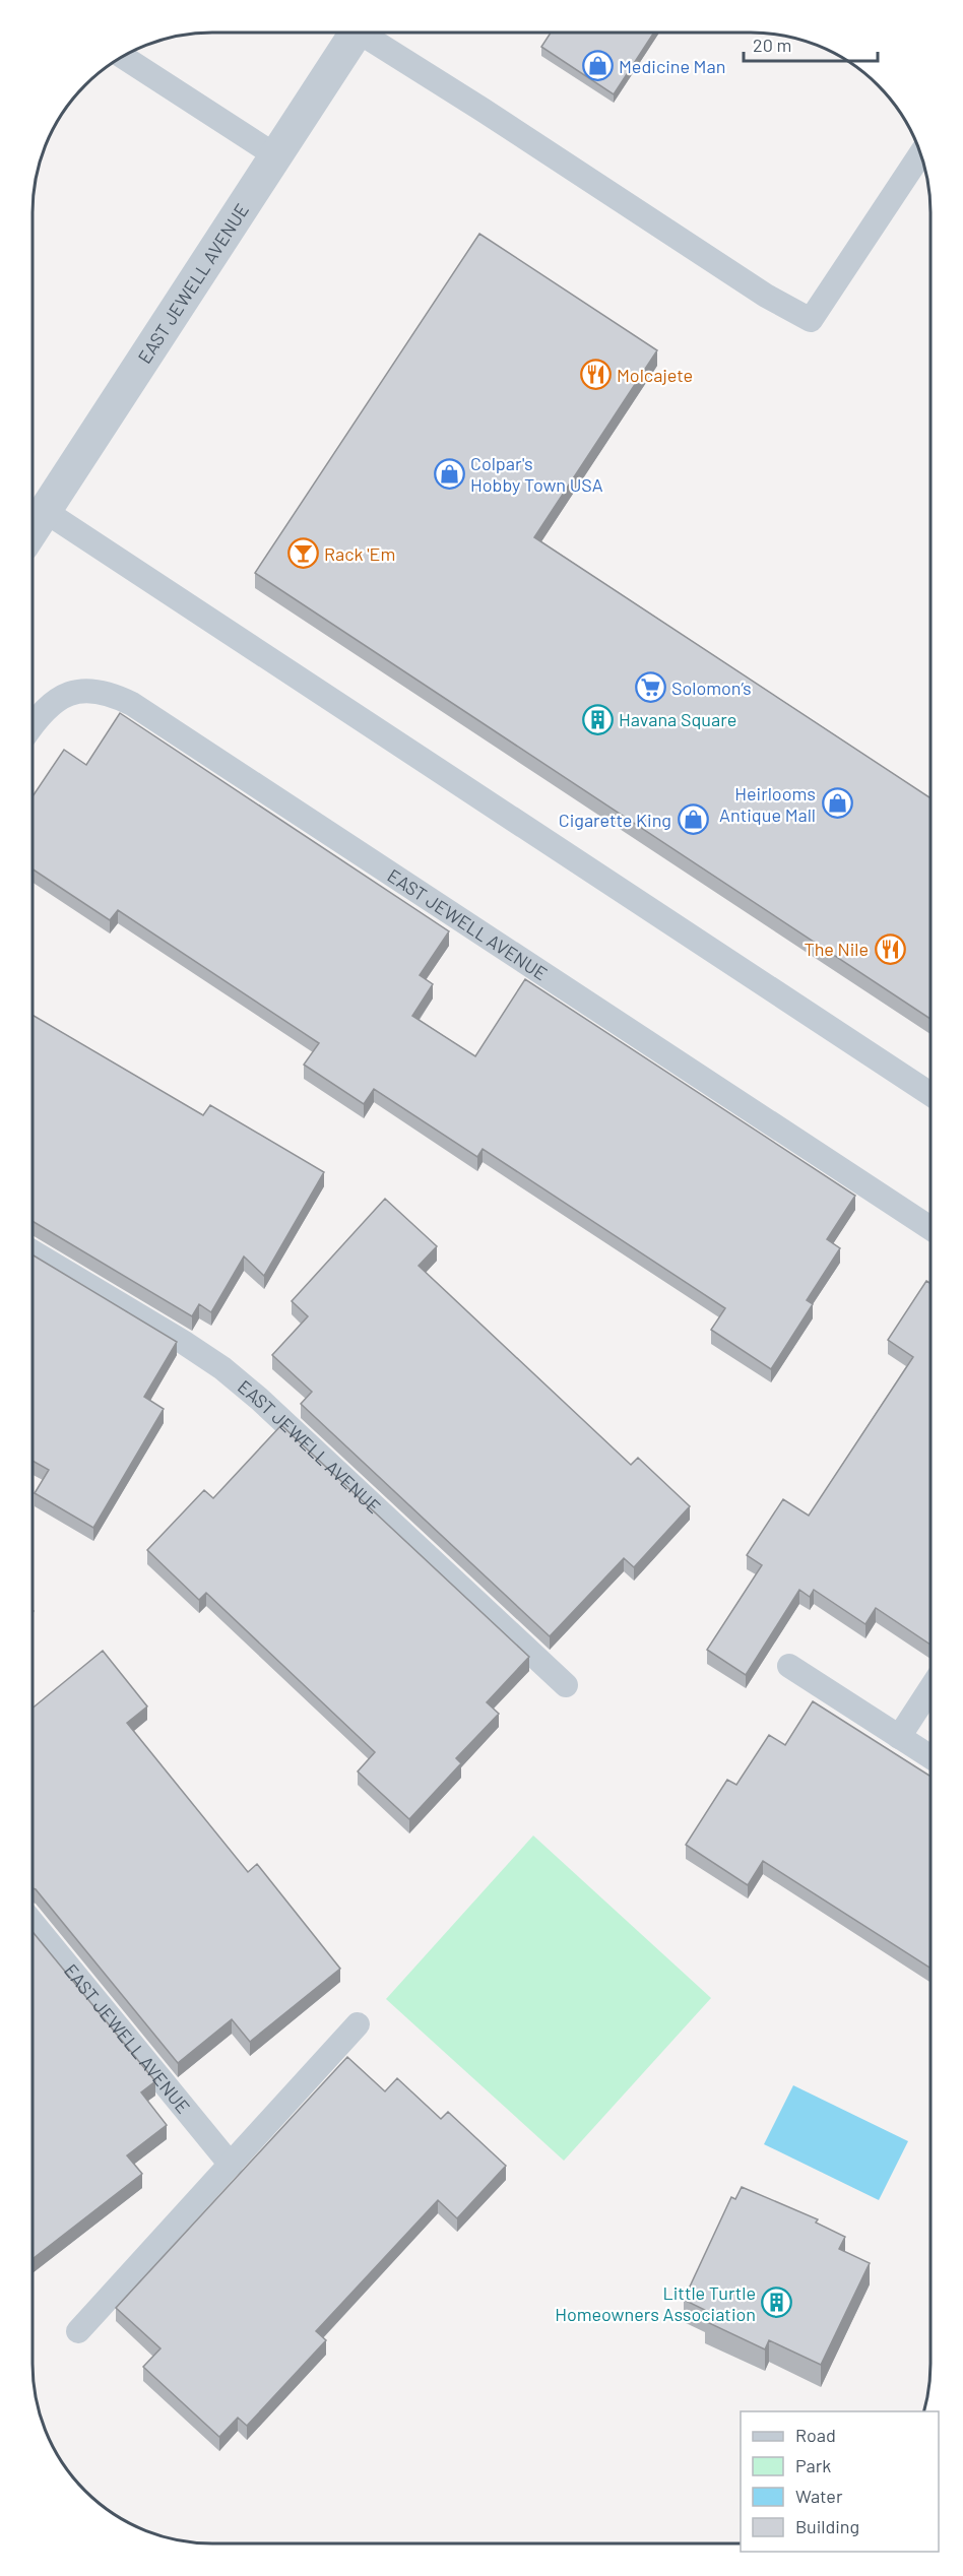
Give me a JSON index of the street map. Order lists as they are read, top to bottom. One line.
{"streets":{"street":["EAST JEWELL AVENUE"]},"places":{"shop":["Medicine Man","Colpar's Hobby Town USA","Heirlooms Antique Mall","Cigarette King"],"restaurant":["Molcajete","The Nile"],"bar":["Rack 'Em"],"supermarket":["Solomon’s"],"building":["Havana Square","Little Turtle Homeowners Association"]},"legend":["Road","Park","Water","Building"],"scale_bar":"20 m"}
